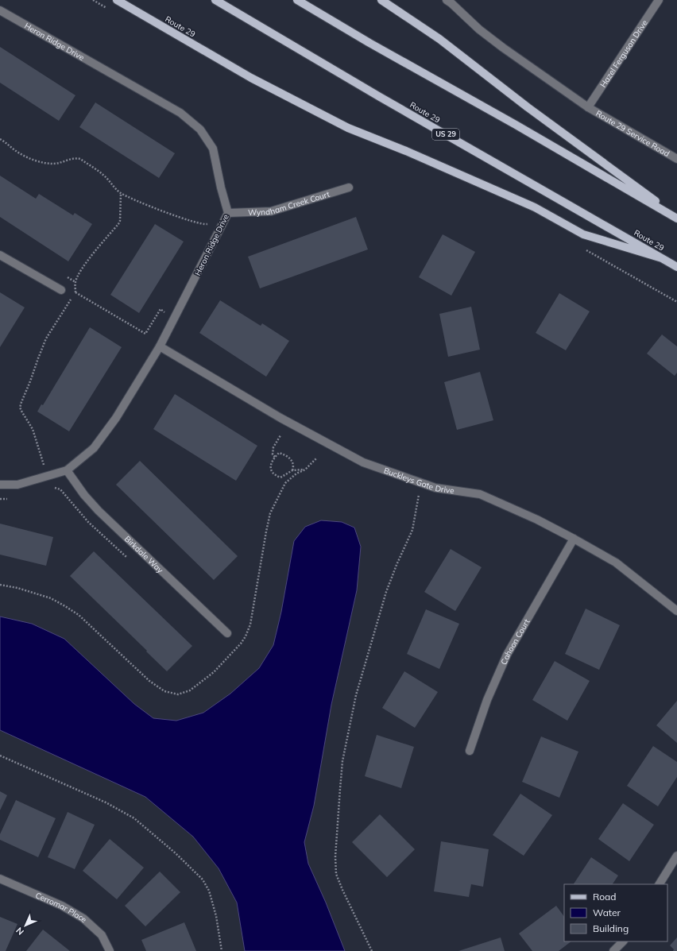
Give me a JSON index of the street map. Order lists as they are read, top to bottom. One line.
{"streets":{"main road":["Route 29","US 29"],"street":["Heron Ridge Drive","Hazel Ferguson Drive","Route 29 Service Road","Wyndham Creek Court","Buckleys Gate Drive","Birkdale Way","Cahoon Court","Cerromar Place"]},"crossings":[["Heron Ridge Drive","Wyndham Creek Court"],["Heron Ridge Drive","Buckleys Gate Drive"],["Heron Ridge Drive","Birkdale Way"],["Hazel Ferguson Drive","Route 29 Service Road"],["Buckleys Gate Drive","Cahoon Court"]],"legend":["Road","Water","Building"],"north":"bottom left"}
